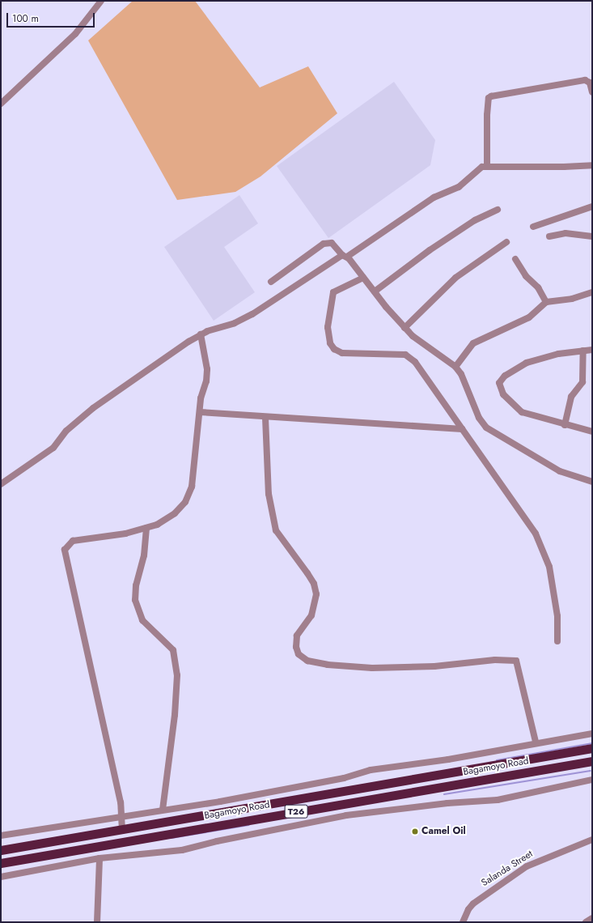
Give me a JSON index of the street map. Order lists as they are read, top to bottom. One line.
{"streets":{"highway":["Bagamoyo Road","T26"],"street":["Salanda Street"]},"places":["Camel Oil"],"scale_bar":"100 m"}
